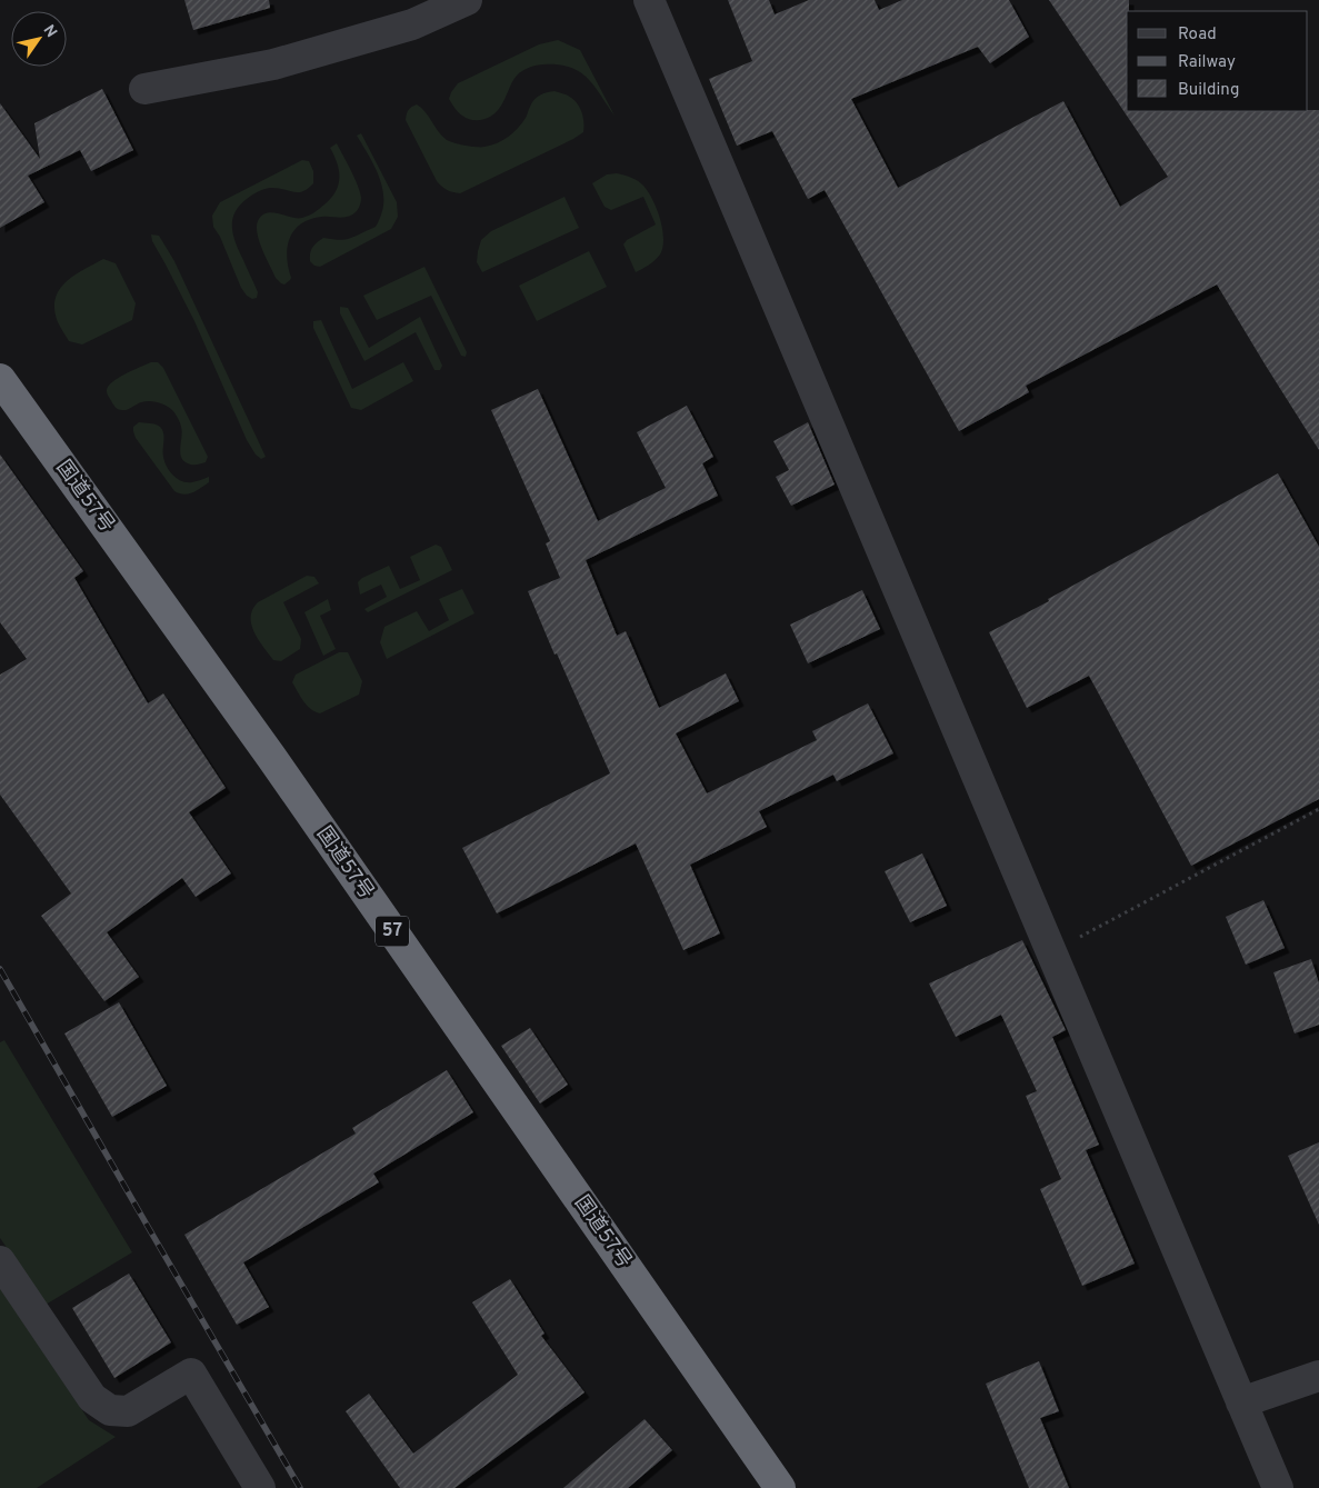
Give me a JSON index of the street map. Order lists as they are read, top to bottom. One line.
{"streets":{"highway":["国道57号","57"]},"legend":["Road","Railway","Building"],"north":"top right"}
